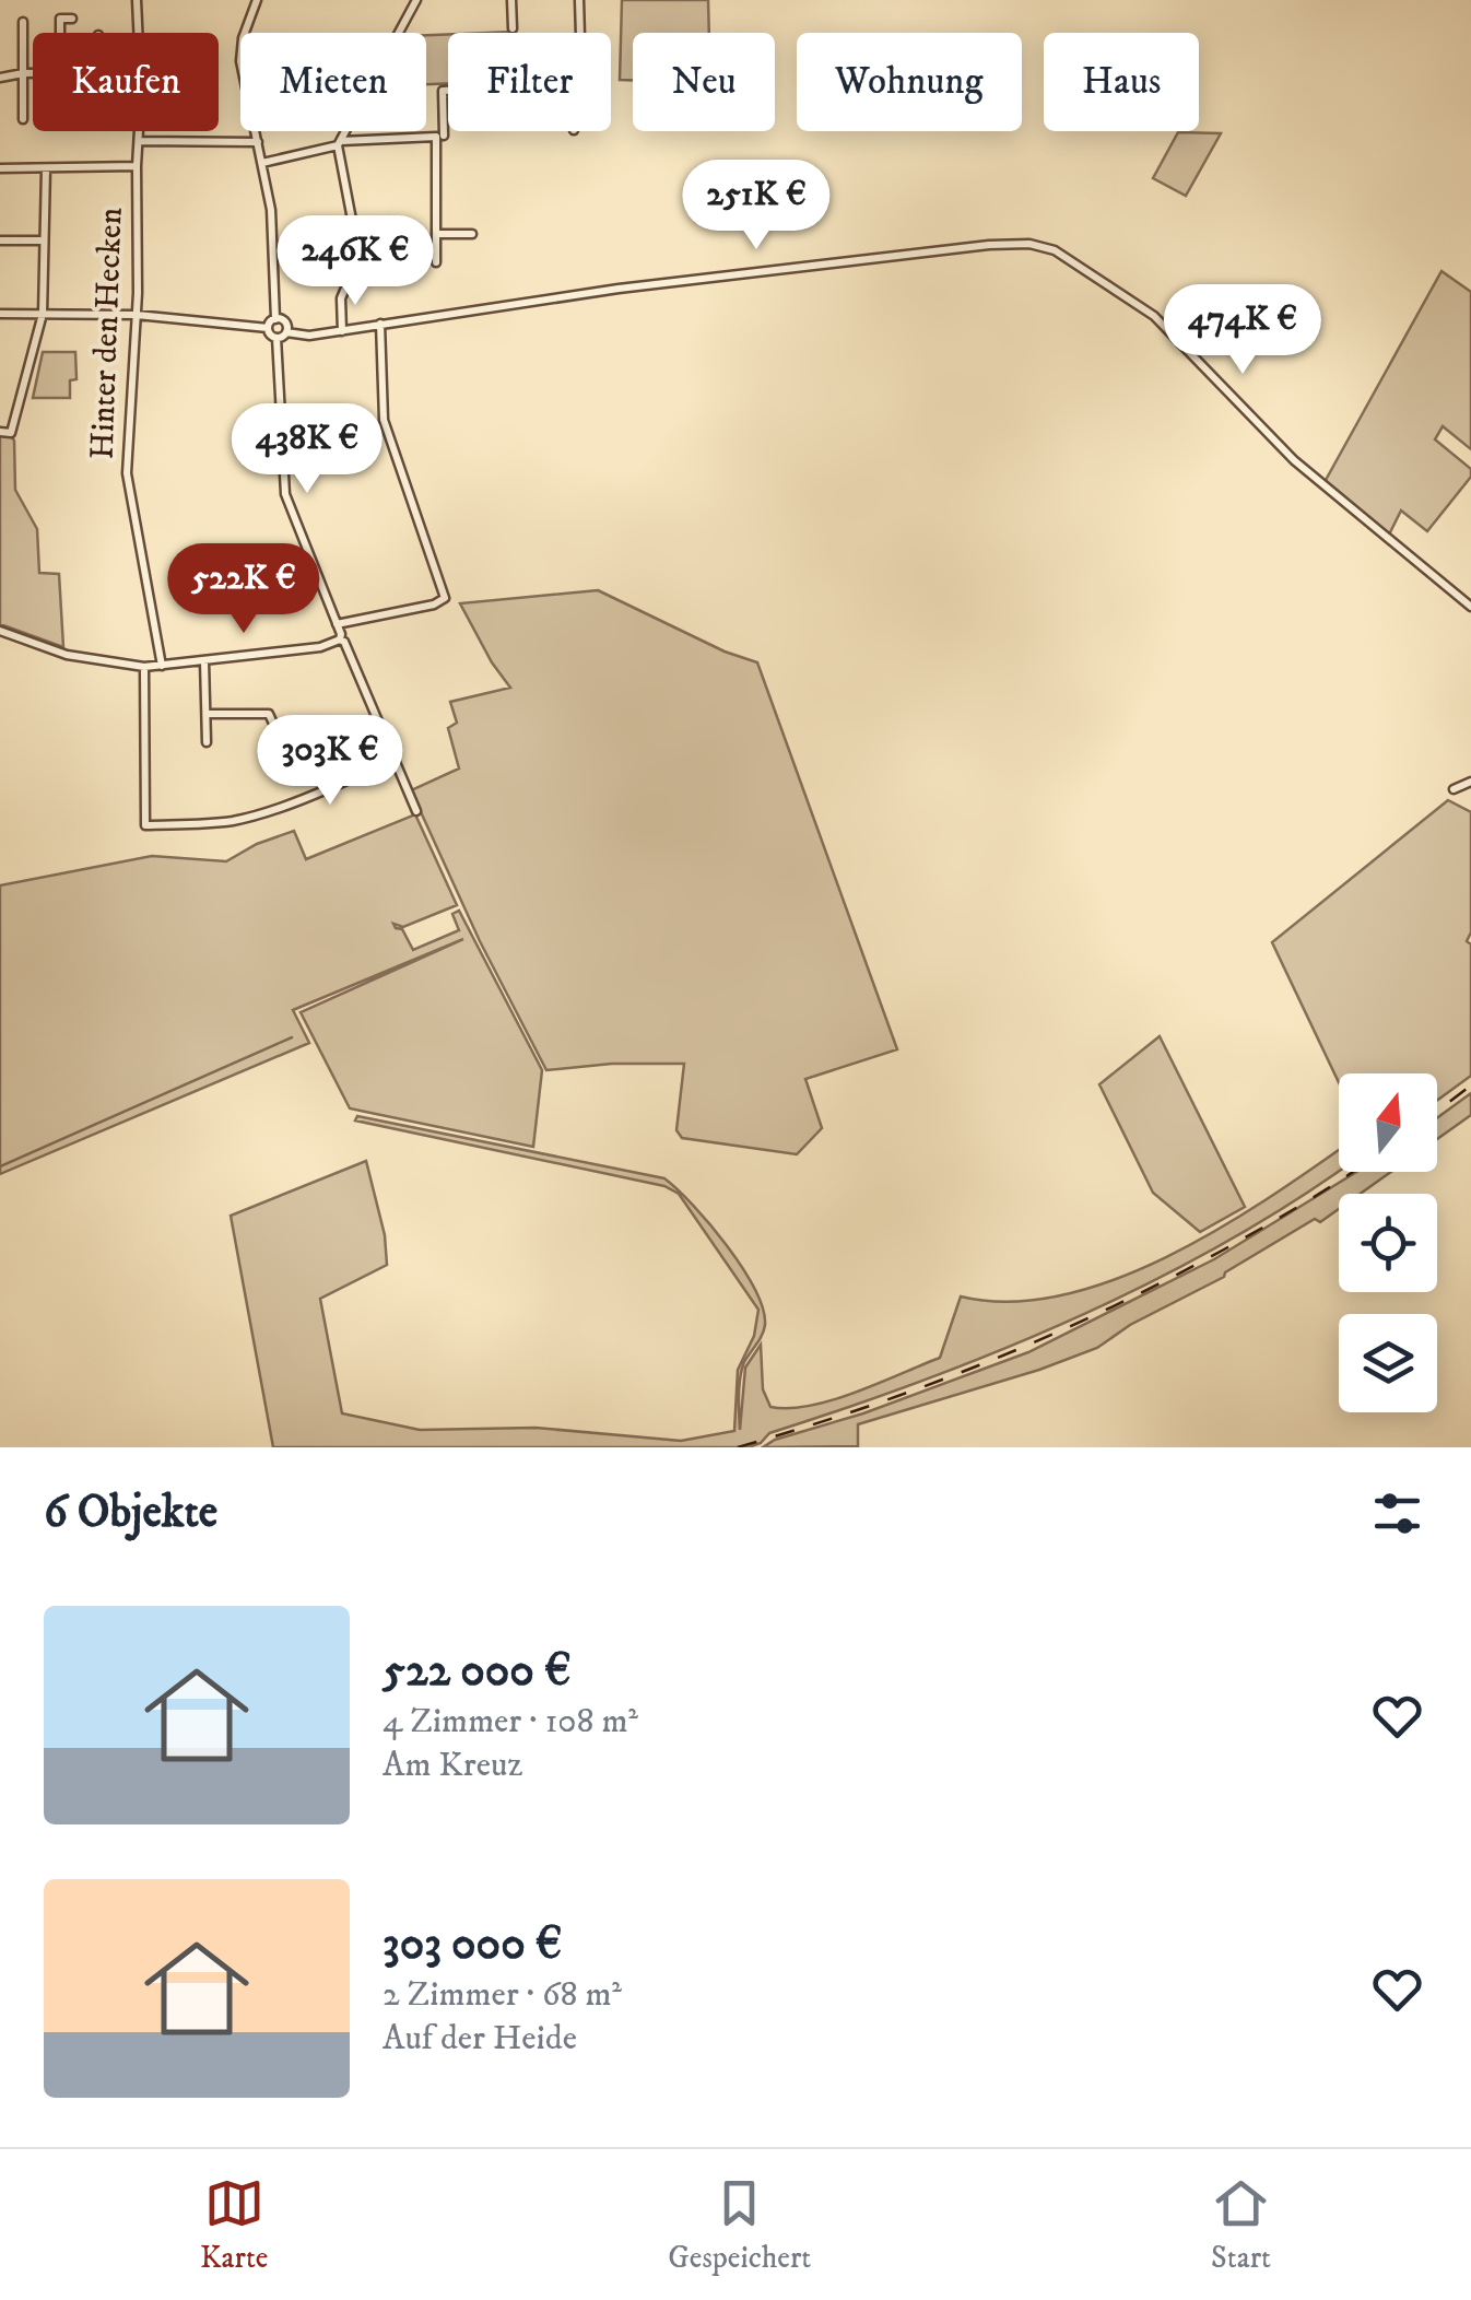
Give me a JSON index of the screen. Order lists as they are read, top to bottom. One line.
{"streets":{"street":["Hinter den Hecken"]},"north":"top","page":{"chip":["Kaufen","Mieten","Filter","Neu","Wohnung","Haus"],"price":["251K €","246K €","474K €","438K €","522K €","303K €"],"heading":"6 Objekte","list":[{"name":"522 000 €","note":"4 Zimmer · 108 m² · Am Kreuz"},{"name":"303 000 €","note":"2 Zimmer · 68 m² · Auf der Heide"}],"tabs":["Karte","Gespeichert","Start"]}}
